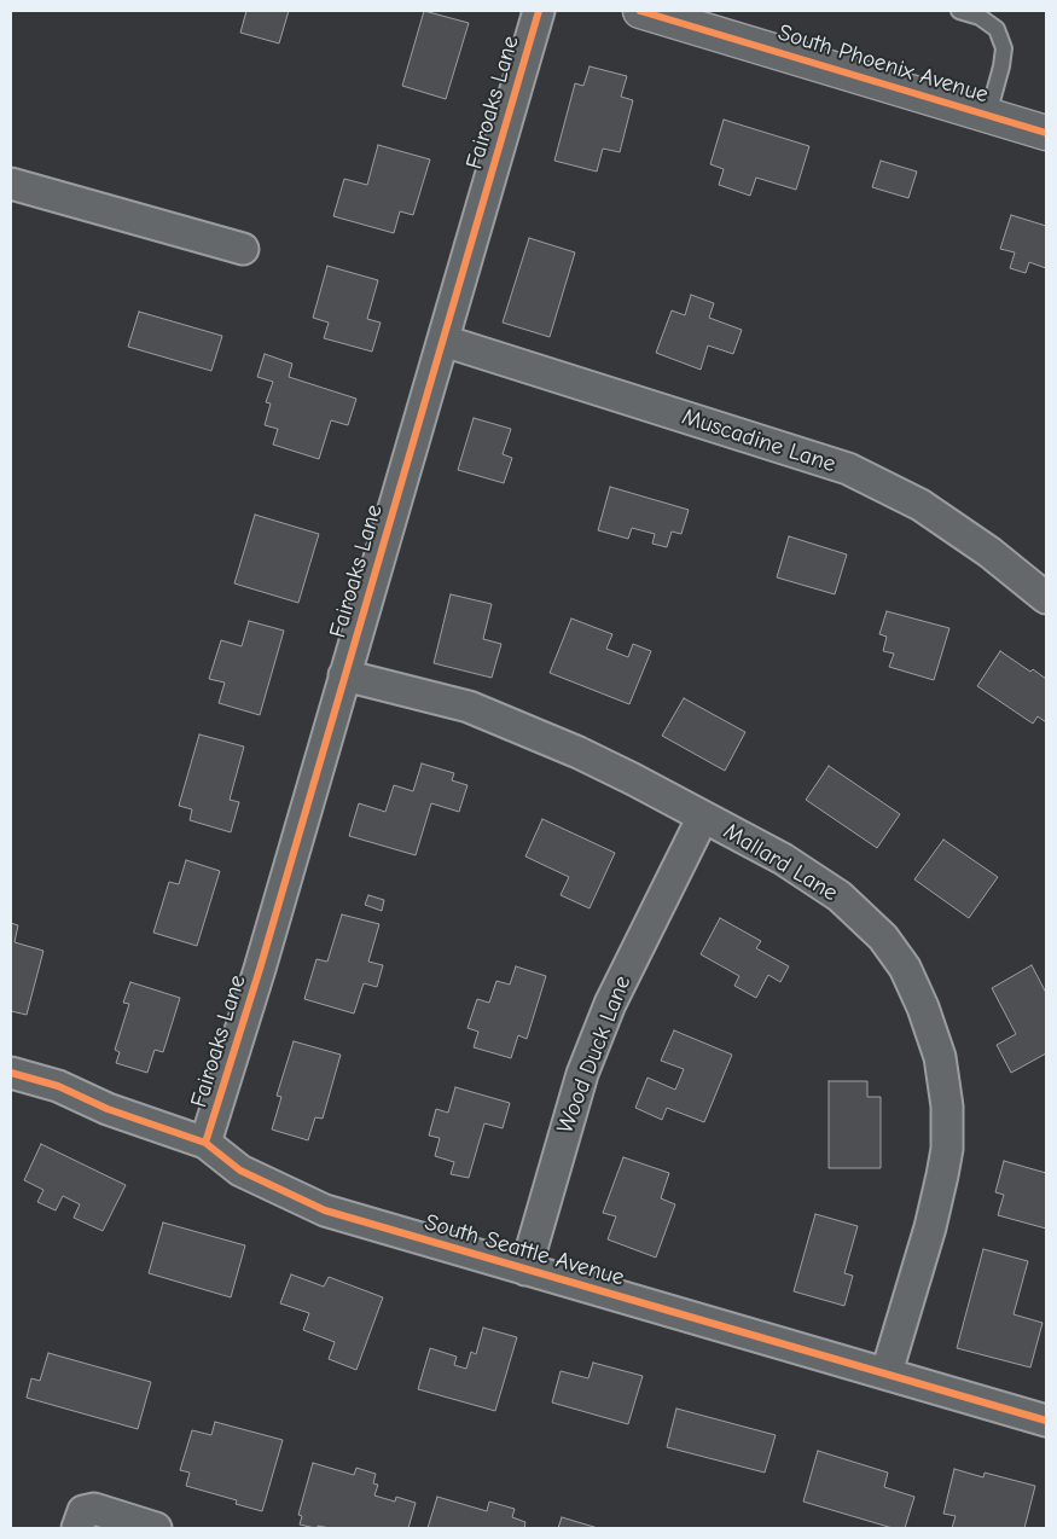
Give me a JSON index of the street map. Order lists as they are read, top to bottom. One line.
{"streets":{"street":["South Phoenix Avenue","Fairoaks Lane","Muscadine Lane","Mallard Lane","Wood Duck Lane","South Seattle Avenue"]},"crossings":[["Fairoaks Lane","Muscadine Lane"],["Fairoaks Lane","Mallard Lane"],["Fairoaks Lane","South Seattle Avenue"],["Mallard Lane","Wood Duck Lane"],["Mallard Lane","South Seattle Avenue"],["Wood Duck Lane","South Seattle Avenue"]]}
